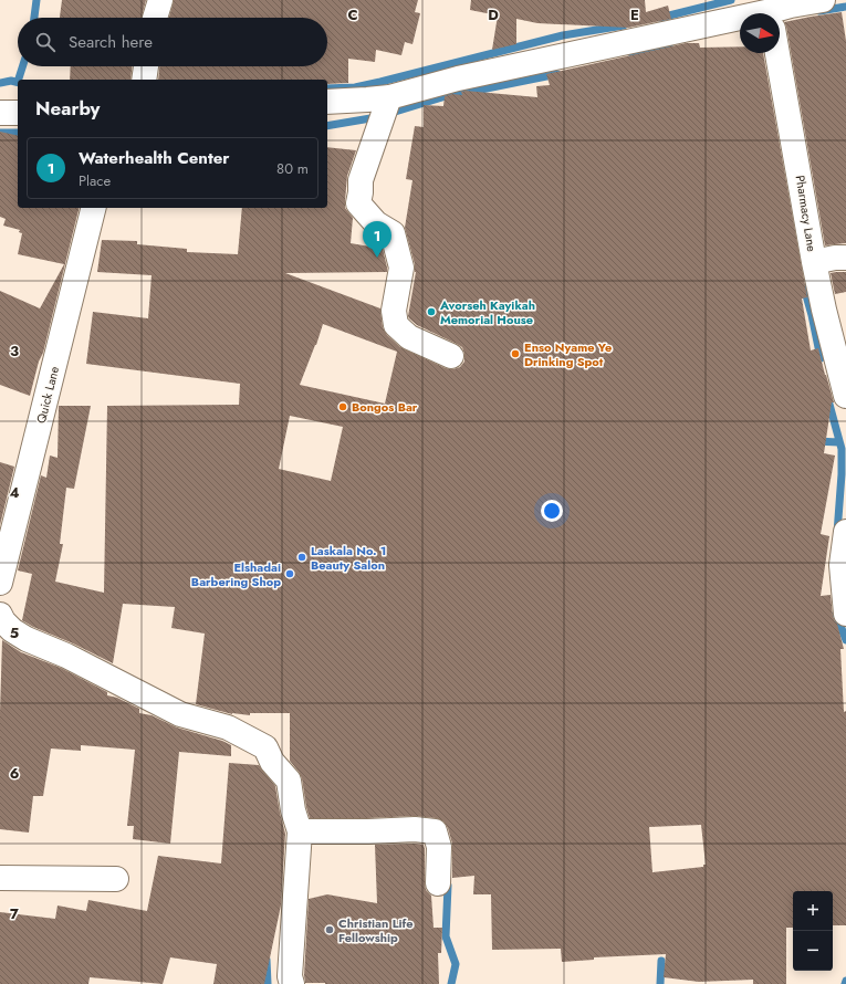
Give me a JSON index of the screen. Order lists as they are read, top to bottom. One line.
{"streets":{"street":["Pharmacy Lane","Quick Lane"]},"places":["Avorseh Kayikah Memorial House","Enso Nyame Ye Drinking Spot","Bongos Bar","Laskala No. 1 Beauty Salon","Elshadai Barbering Shop","Christian Life Fellowship"],"north":"right","page":{"search":"Search here","heading":"Nearby","list":[{"mark":"1","name":"Waterhealth Center","note":"Place","value":"80 m"}],"pins":"1","map_buttons":["+","−"]},"grid":{"columns":["C","D","E"],"rows":["3","4","5","6","7"]}}
